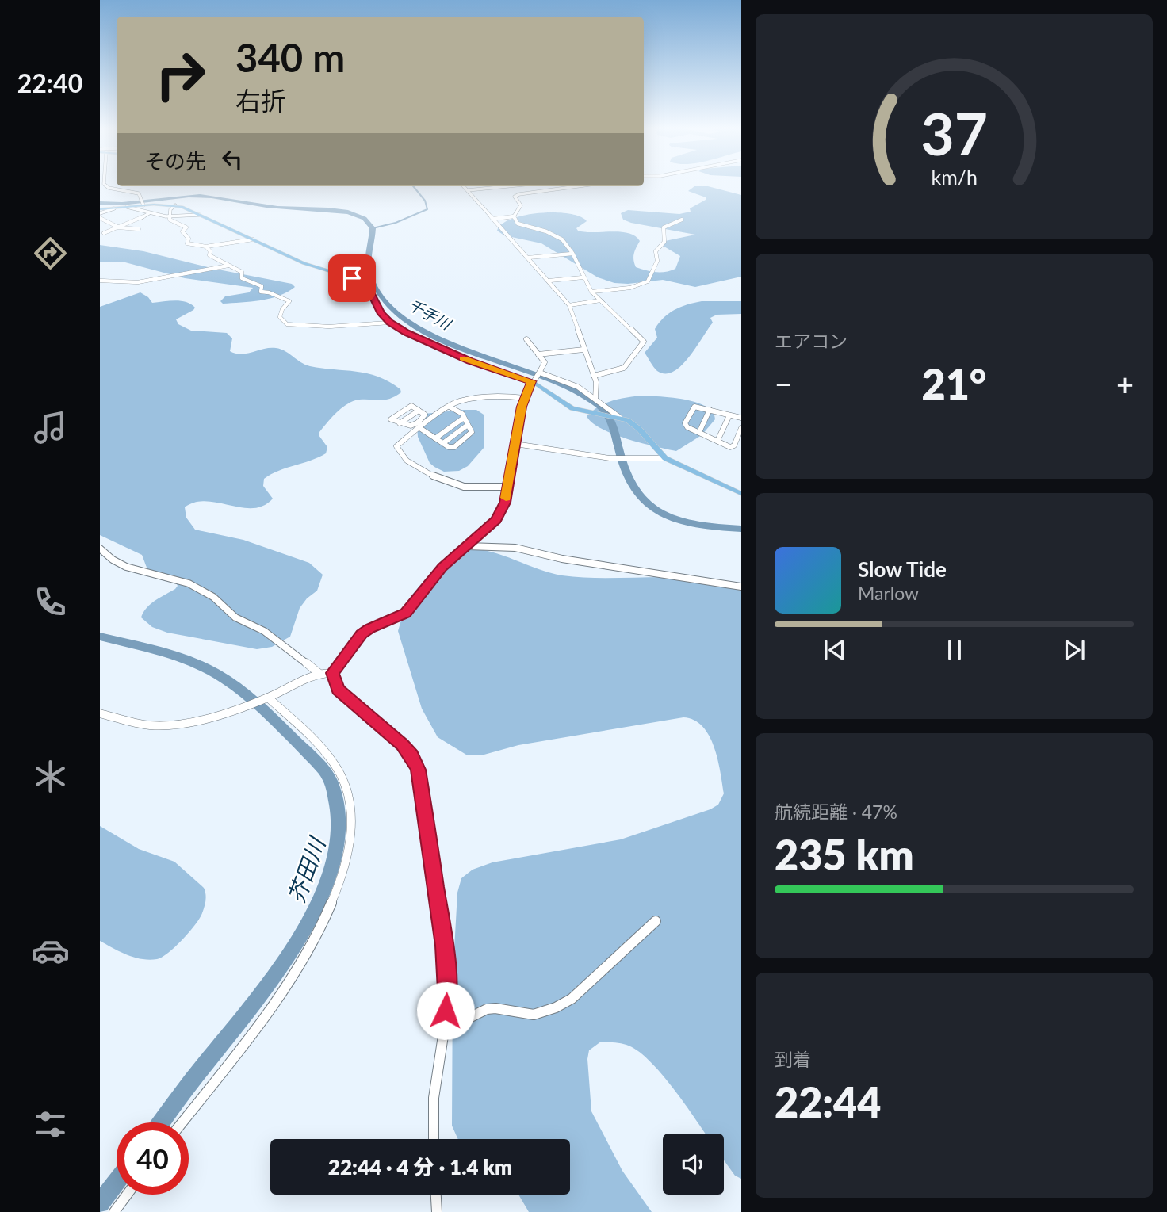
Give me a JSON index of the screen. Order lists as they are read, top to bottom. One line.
{"water":["千手川","芥田川"],"page":{"tabs":"22:40","turn":["340 m","右折"],"then":"その先","tile":["エアコン",["航続距離 · 47%","235 km"],["到着","22:44"]],"heat":["−","21°","+"],"song":["Slow Tide","Marlow"],"limit":"40","trip":"22:44 · 4 分 · 1.4 km","gauge":["37","km/h"]}}
